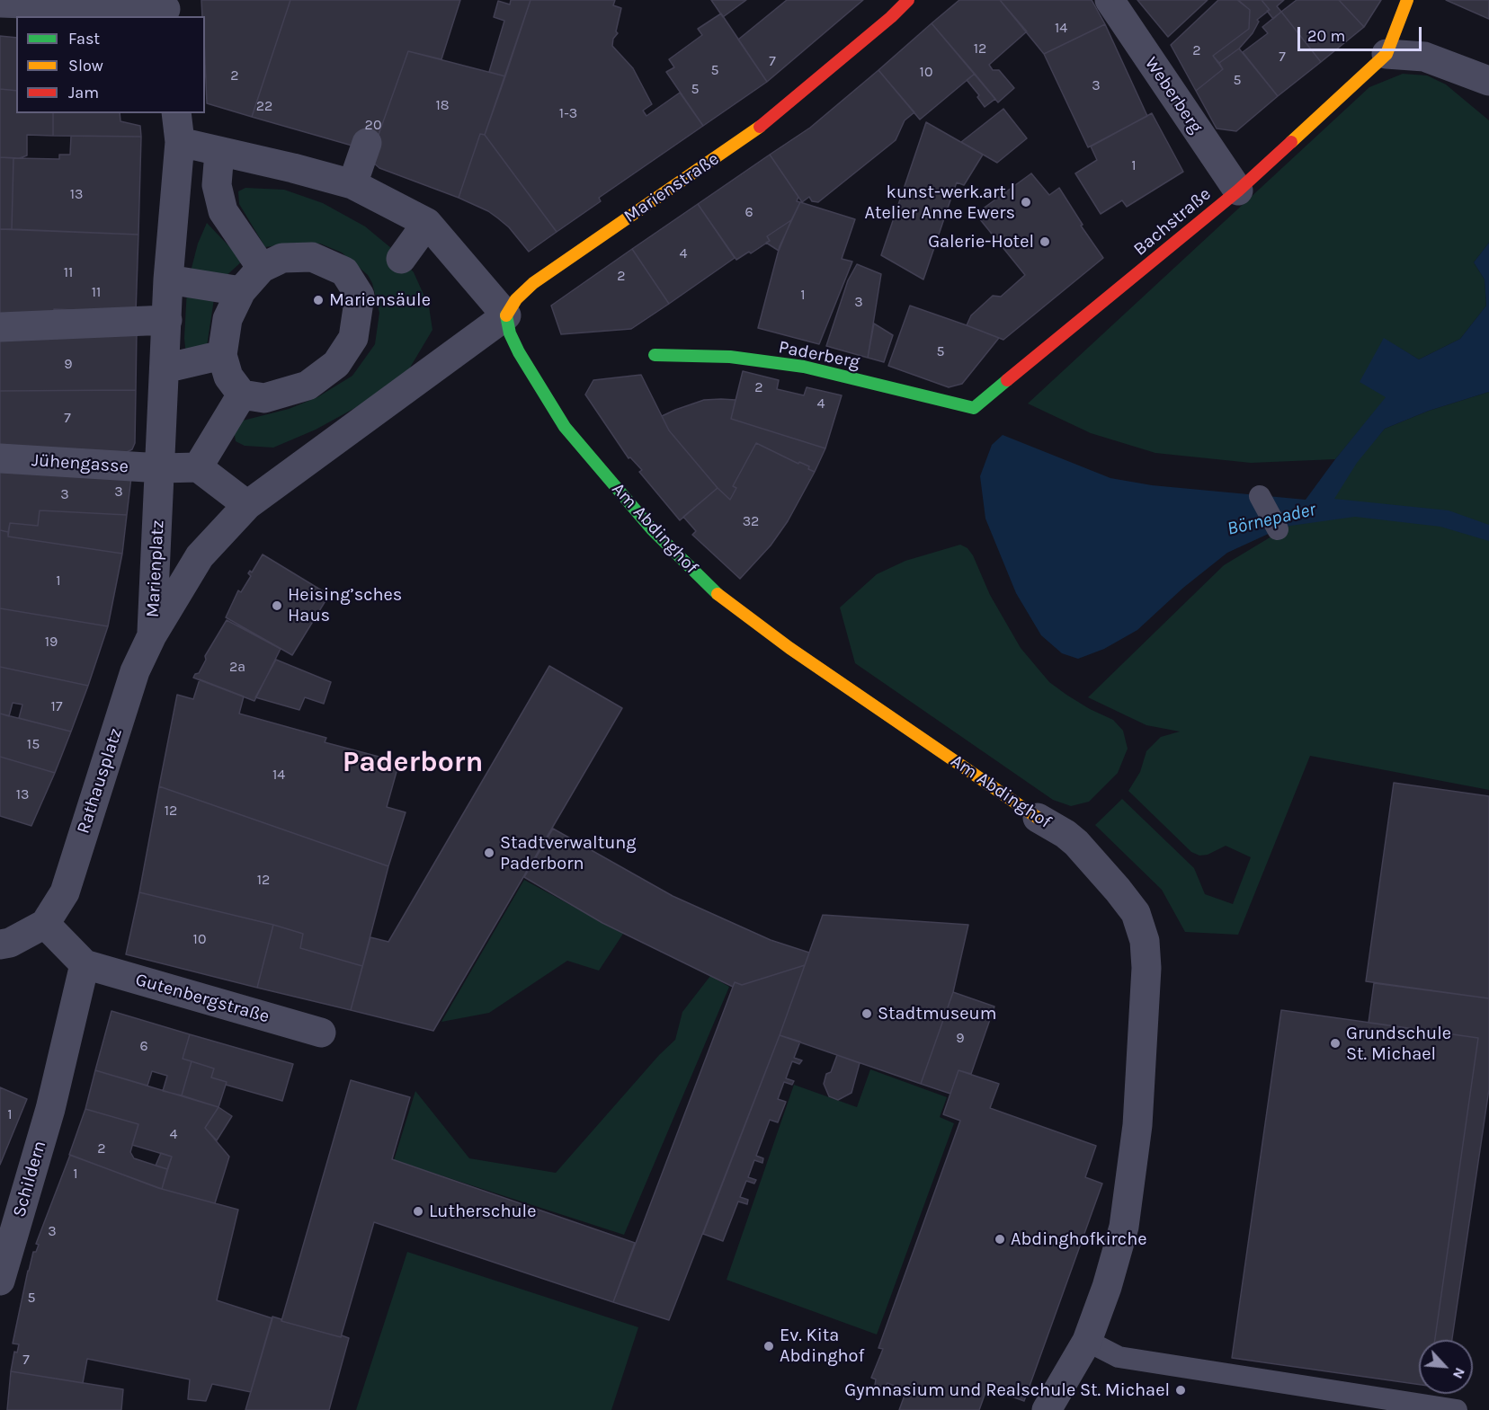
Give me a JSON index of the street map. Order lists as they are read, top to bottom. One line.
{"streets":{"street":["Weberberg","Marienstraße","Bachstraße","Paderberg","Jühengasse","Am Abdinghof","Marienplatz","Rathausplatz","Gutenbergstraße","Schildern"]},"crossings":[["Weberberg","Bachstraße"],["Marienstraße","Am Abdinghof"],["Marienstraße","Marienplatz"],["Bachstraße","Paderberg"],["Jühengasse","Marienplatz"],["Am Abdinghof","Marienplatz"],["Marienplatz","Rathausplatz"],["Gutenbergstraße","Schildern"]],"districts":["Paderborn"],"water":["Börnepader"],"places":["kunst-werk.art | Atelier Anne Ewers","Galerie-Hotel","Mariensäule","Heising’sches Haus","Stadtverwaltung Paderborn","Stadtmuseum","Grundschule St. Michael","Lutherschule","Abdinghofkirche","Ev. Kita Abdinghof","Gymnasium und Realschule St. Michael"],"house_numbers":["14","12","2","7","7","5","10","2","5","3","5","18","22","1-3","20","1","13","6","4","11","2","11","1","3","5","9","2","4","7","3","3","32","1","19","2a","17","15","14","13","12","12","10","9","6","1","4","2","1","3","5","7"],"legend":["Fast","Slow","Jam"],"scale_bar":"20 m","north":"bottom right"}
